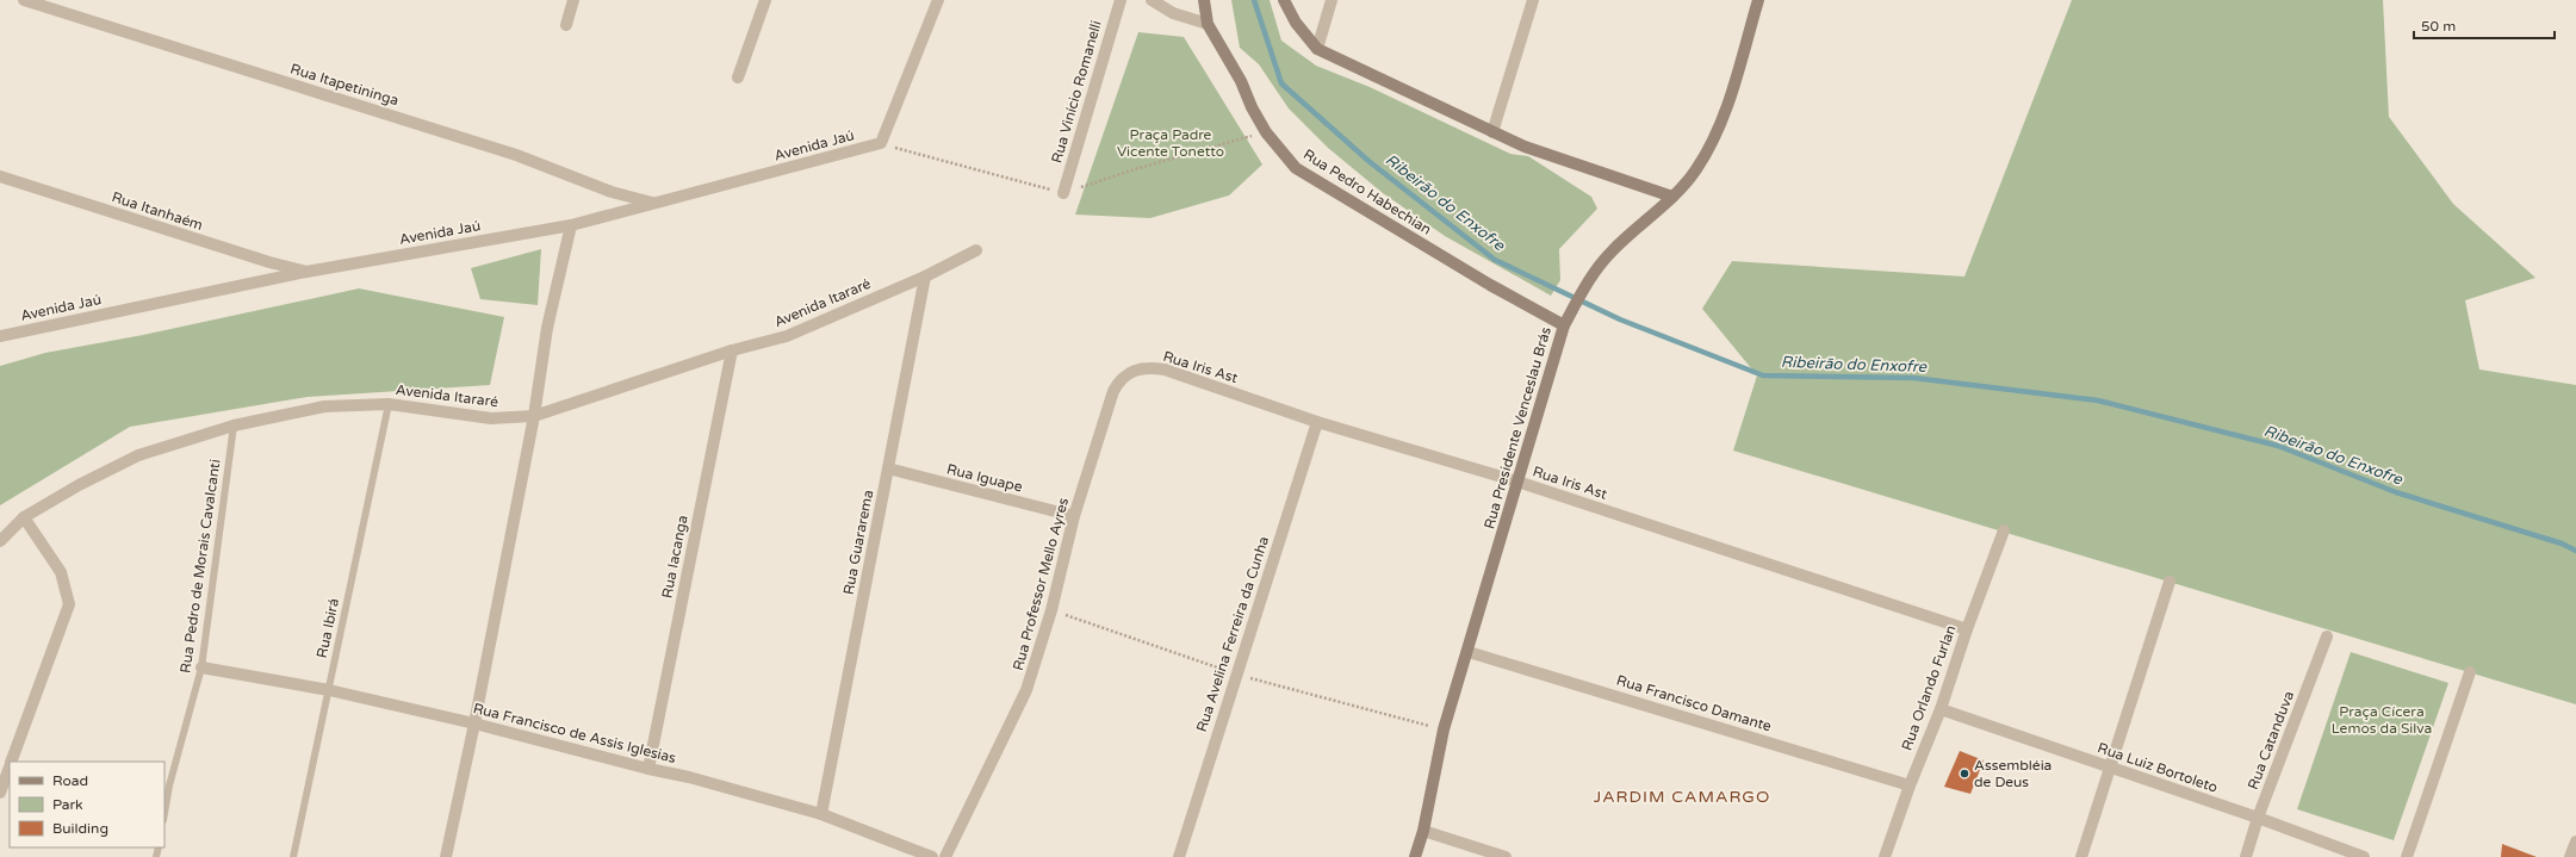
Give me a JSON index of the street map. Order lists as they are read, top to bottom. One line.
{"streets":{"street":["Rua Itapetininga","Rua Vinício Romanelli","Avenida Jaú","Rua Pedro Habechian","Rua Itanhaém","Avenida Itararé","Rua Iris Ast","Rua Presidente Venceslau Brás","Rua Iguape","Rua Guararema","Rua Iacanga","Rua Professor Mello Ayres","Rua Avelina Ferreira da Cunha","Rua Orlando Furlan","Rua Francisco Damante","Rua Francisco de Assis Iglesias","Rua Catanduva","Rua Luiz Bortoleto"],"lane":["Rua Pedro de Morais Cavalcanti","Rua Ibirá"]},"crossings":[["Rua Itapetininga","Avenida Jaú"],["Avenida Jaú","Rua Itanhaém"],["Rua Pedro Habechian","Rua Presidente Venceslau Brás"],["Avenida Itararé","Rua Guararema"],["Avenida Itararé","Rua Iacanga"],["Avenida Itararé","Rua Pedro de Morais Cavalcanti"],["Avenida Itararé","Rua Ibirá"],["Rua Iris Ast","Rua Presidente Venceslau Brás"],["Rua Iris Ast","Rua Professor Mello Ayres"],["Rua Iris Ast","Rua Avelina Ferreira da Cunha"],["Rua Iris Ast","Rua Orlando Furlan"],["Rua Presidente Venceslau Brás","Rua Francisco Damante"],["Rua Iguape","Rua Guararema"],["Rua Iguape","Rua Professor Mello Ayres"],["Rua Guararema","Rua Francisco de Assis Iglesias"],["Rua Iacanga","Rua Francisco de Assis Iglesias"],["Rua Pedro de Morais Cavalcanti","Rua Francisco de Assis Iglesias"],["Rua Ibirá","Rua Francisco de Assis Iglesias"],["Rua Orlando Furlan","Rua Francisco Damante"],["Rua Orlando Furlan","Rua Luiz Bortoleto"],["Rua Catanduva","Rua Luiz Bortoleto"]],"districts":["JARDIM CAMARGO"],"water":["Ribeirão do Enxofre"],"parks":["Praça Padre Vicente Tonetto","Praça Cícera Lemos da Silva"],"places":["Assembléia de Deus"],"legend":["Road","Park","Building"],"scale_bar":"50 m"}
